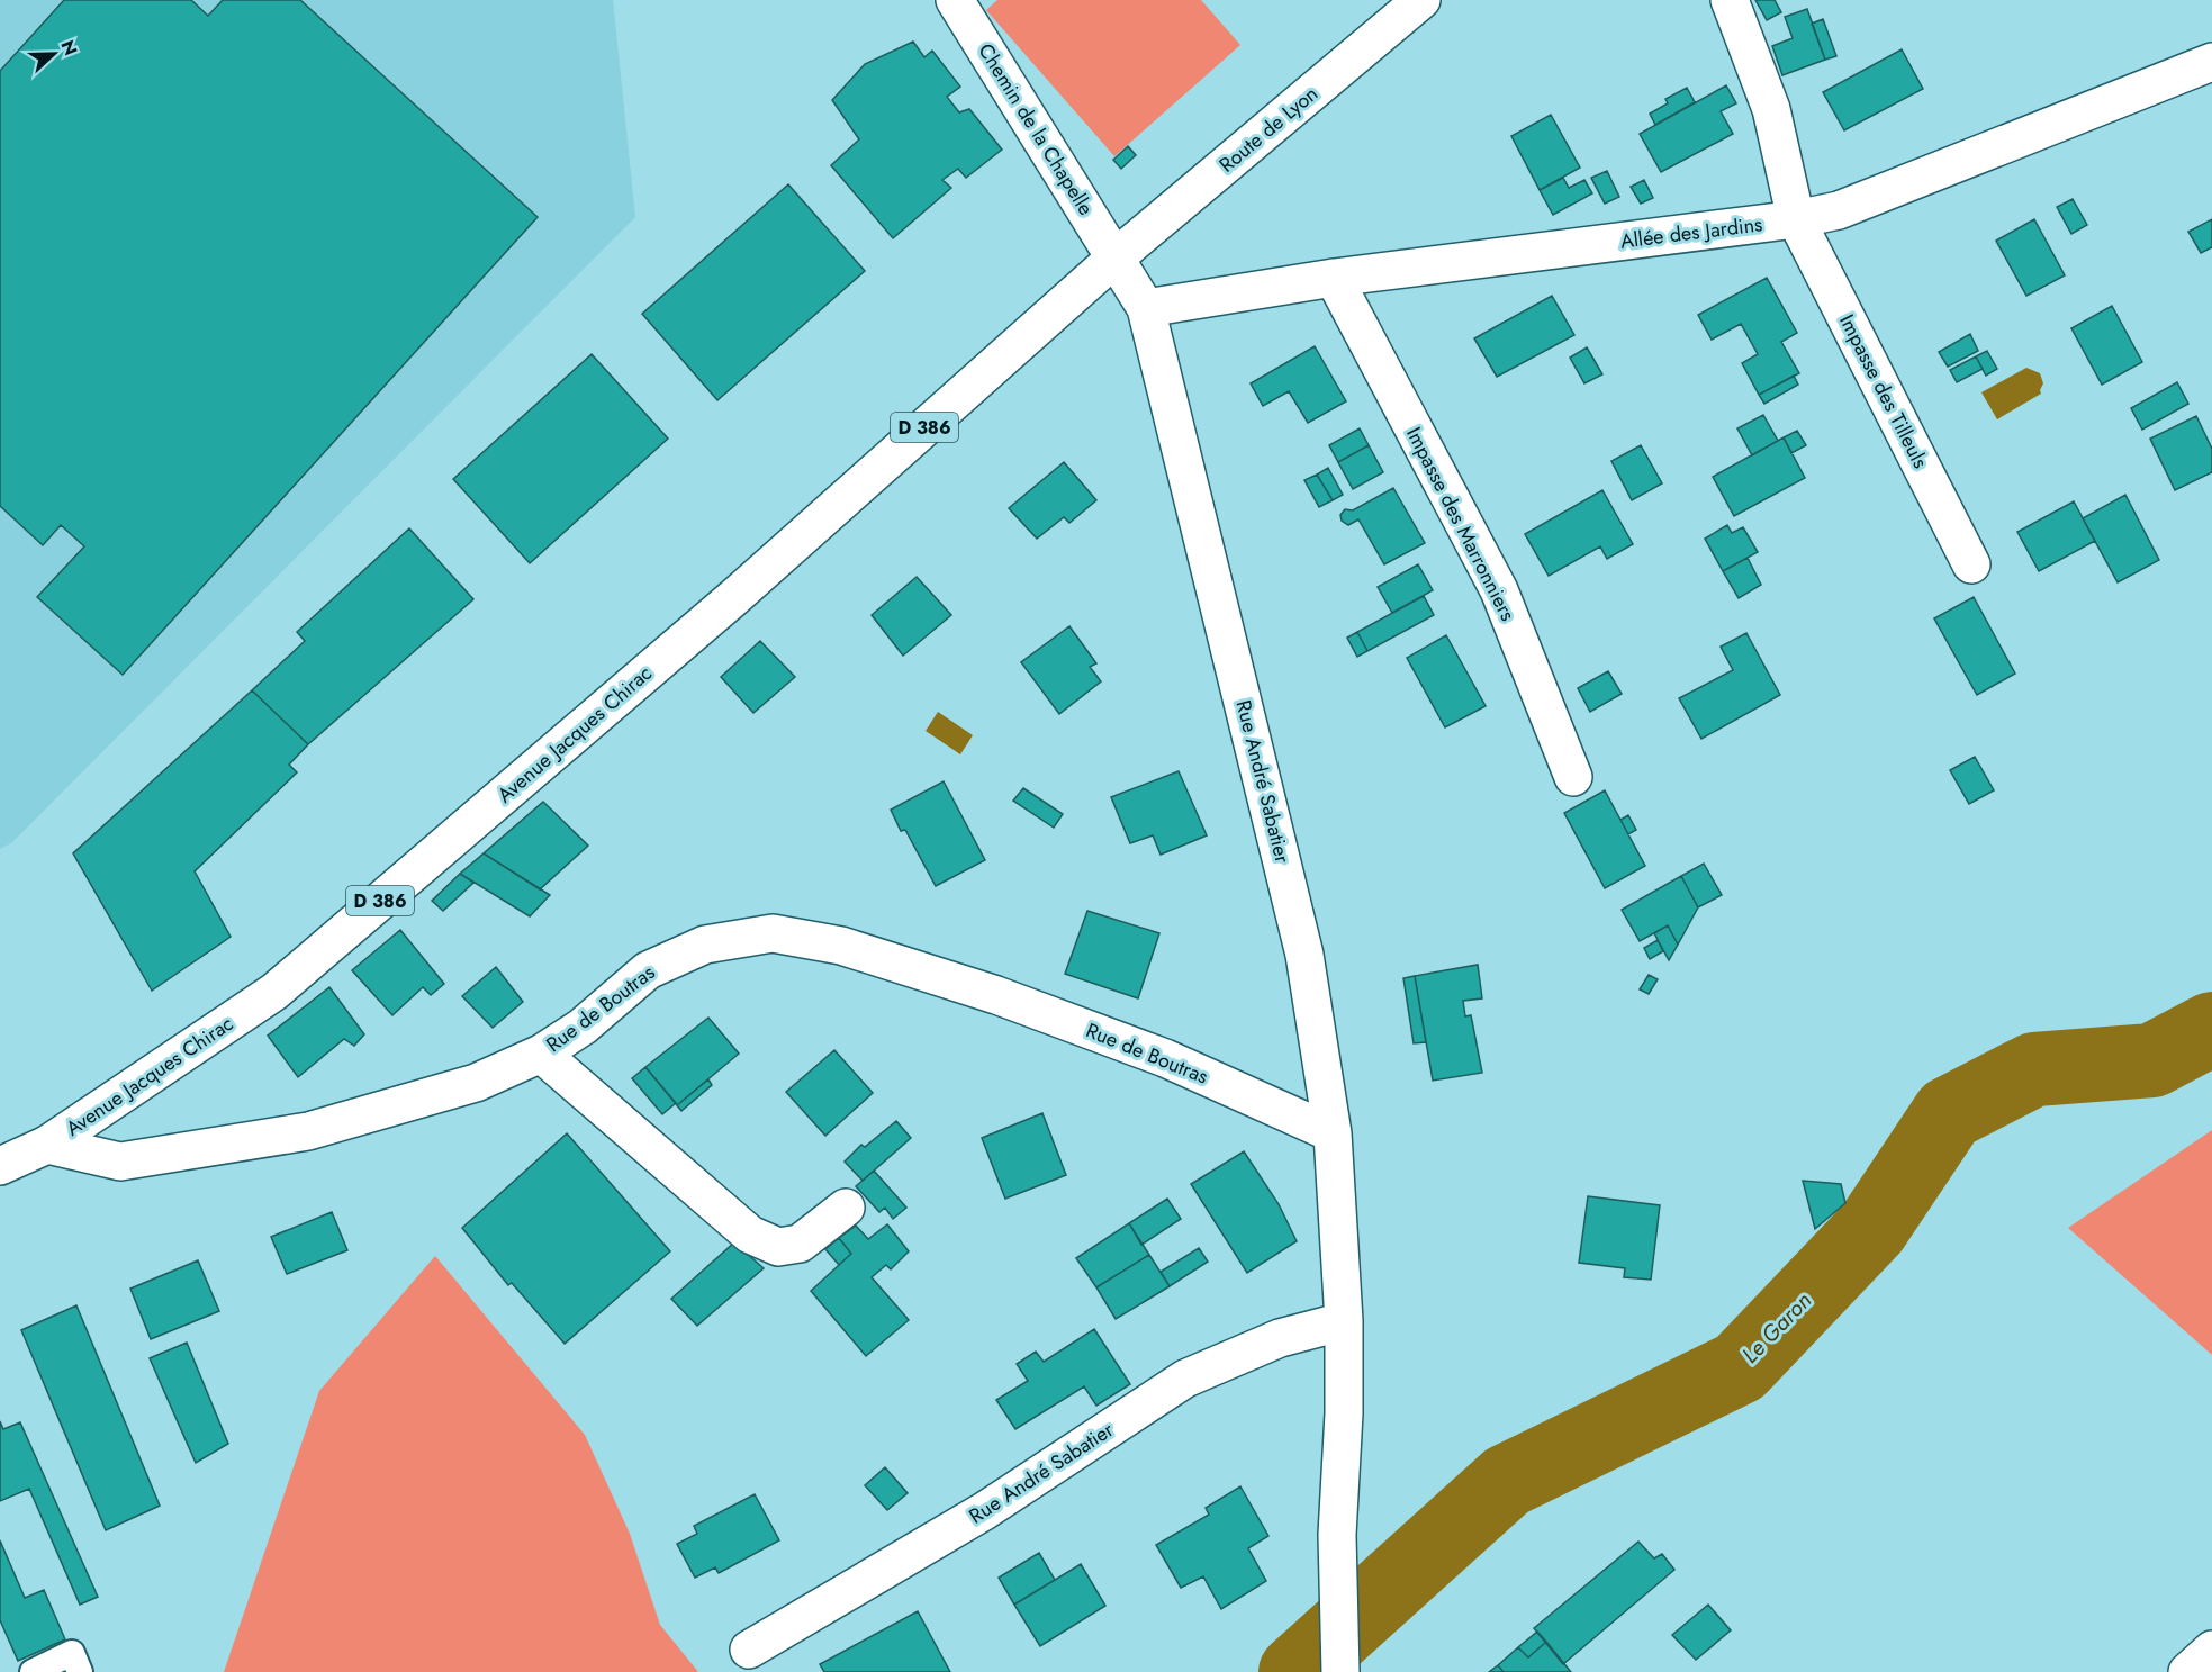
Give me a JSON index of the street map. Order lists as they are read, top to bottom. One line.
{"streets":{"street":["Chemin de la Chapelle","Route de Lyon","Allée des Jardins","Impasse des Tilleuls","D 386","Impasse des Marronniers","Avenue Jacques Chirac","Rue André Sabatier","Rue de Boutras"]},"crossings":[["Chemin de la Chapelle","Route de Lyon"],["Chemin de la Chapelle","Avenue Jacques Chirac"],["Chemin de la Chapelle","Rue André Sabatier"],["Route de Lyon","Avenue Jacques Chirac"],["Route de Lyon","Rue André Sabatier"],["Allée des Jardins","Impasse des Tilleuls"],["Allée des Jardins","Impasse des Marronniers"],["Allée des Jardins","Rue André Sabatier"],["Avenue Jacques Chirac","Rue André Sabatier"],["Avenue Jacques Chirac","Rue de Boutras"],["Rue André Sabatier","Rue de Boutras"]],"water":["Le Garon"],"north":"right"}
